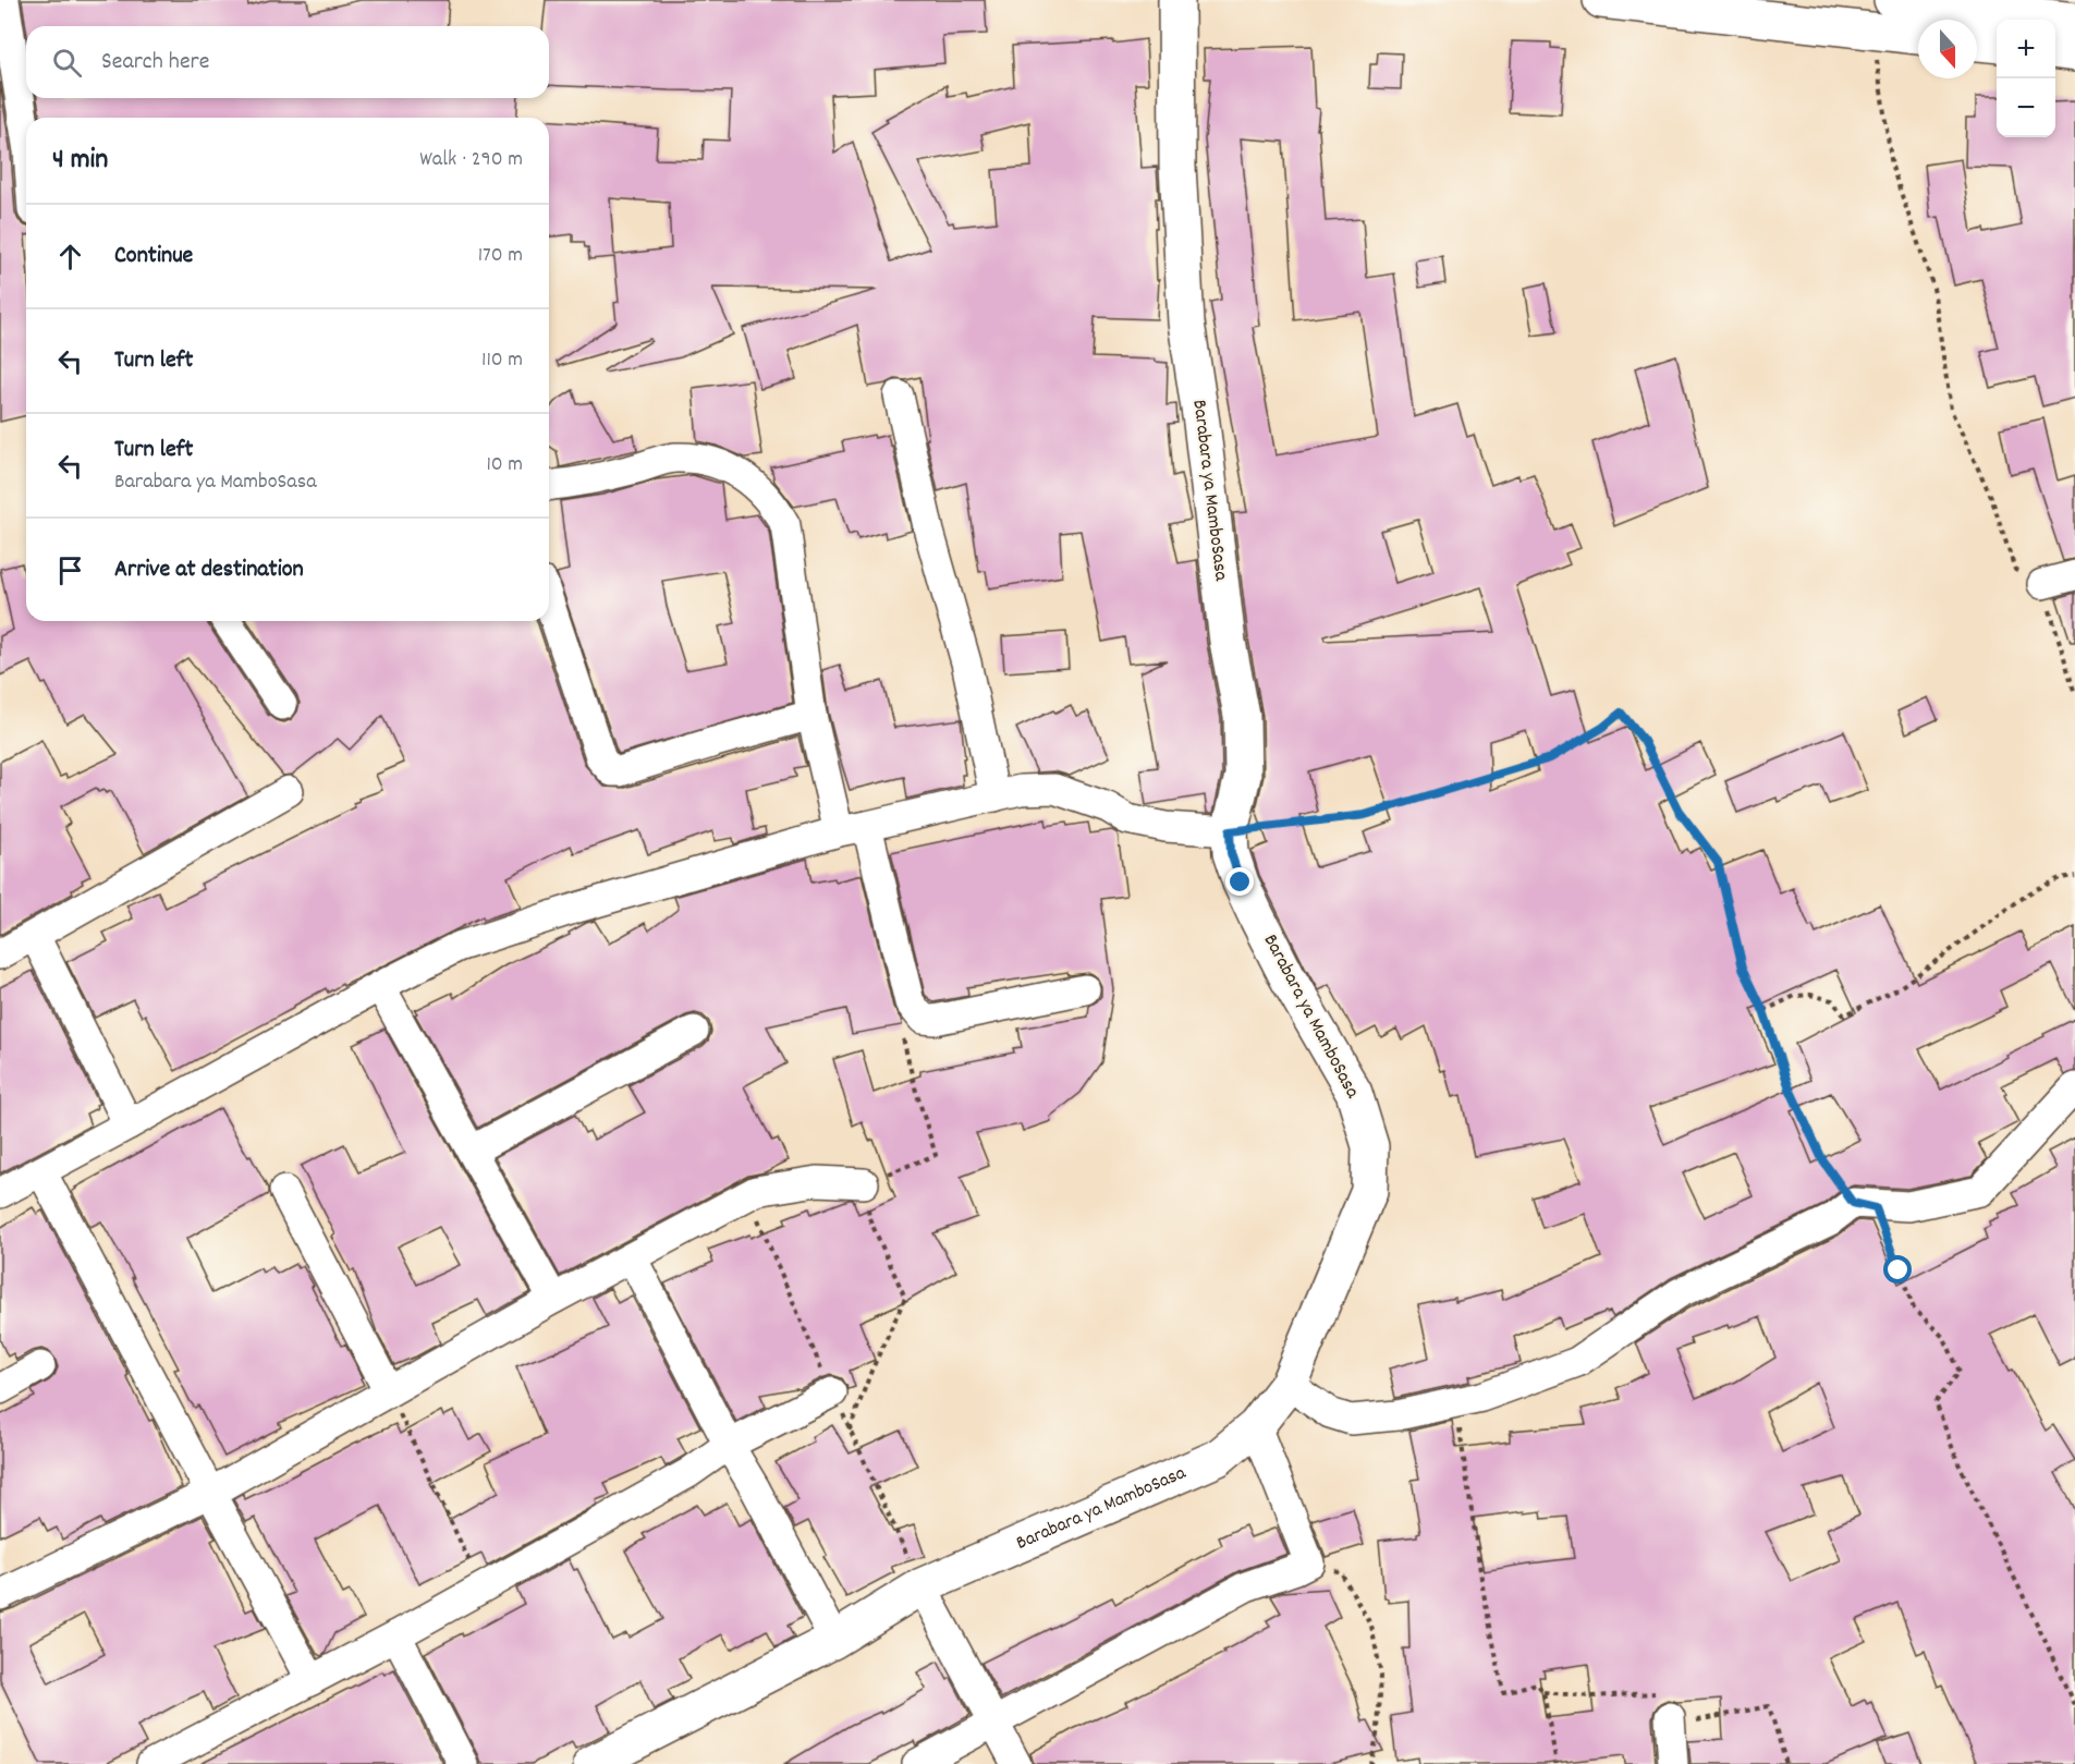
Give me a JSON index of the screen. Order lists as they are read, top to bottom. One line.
{"streets":{"street":["Barabara ya MamboSasa"]},"north":"bottom","page":{"map_buttons":["+","−"],"search":"Search here","heading":["4 min","Walk · 290 m"],"list":[["Continue","170 m"],["Turn left","110 m"],["Turn left","Barabara ya MamboSasa","10 m"],"Arrive at destination"]}}
